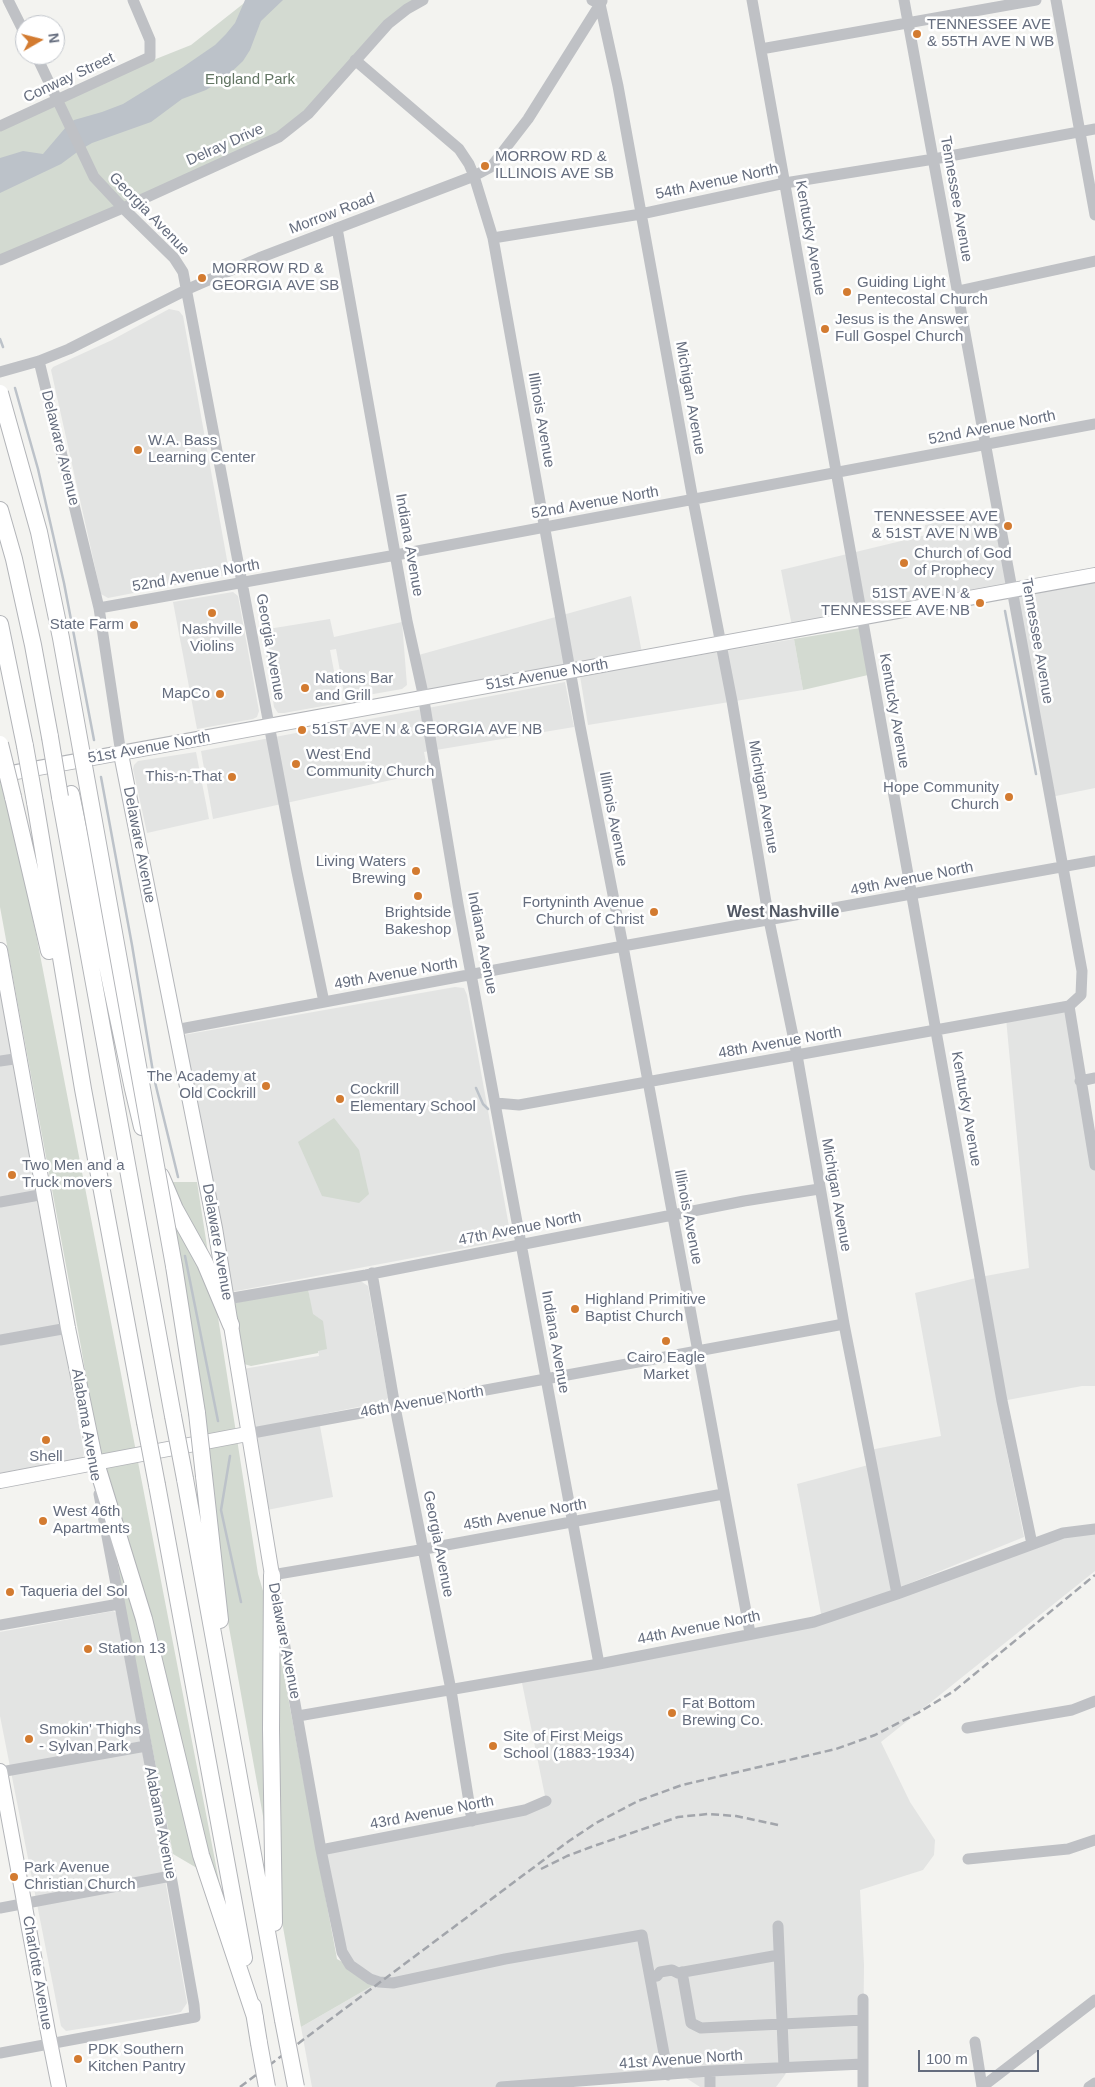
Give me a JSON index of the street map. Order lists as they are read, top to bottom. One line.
{"streets":{"main road":["Delaware Avenue","51st Avenue North","46th Avenue North","Alabama Avenue","Charlotte Avenue"],"street":["Conway Street","Delray Drive","54th Avenue North","Tennessee Avenue","Georgia Avenue","Morrow Road","Kentucky Avenue","Michigan Avenue","Illinois Avenue","52nd Avenue North","Indiana Avenue","49th Avenue North","48th Avenue North","47th Avenue North","45th Avenue North","44th Avenue North","43rd Avenue North","41st Avenue North"]},"crossings":[["Conway Street","Georgia Avenue"],["Delray Drive","Georgia Avenue"],["Delray Drive","Illinois Avenue"],["54th Avenue North","Tennessee Avenue"],["54th Avenue North","Kentucky Avenue"],["54th Avenue North","Michigan Avenue"],["54th Avenue North","Illinois Avenue"],["Tennessee Avenue","52nd Avenue North"],["Tennessee Avenue","51st Avenue North"],["Tennessee Avenue","49th Avenue North"],["Tennessee Avenue","48th Avenue North"],["Georgia Avenue","Morrow Road"],["Georgia Avenue","52nd Avenue North"],["Georgia Avenue","51st Avenue North"],["Georgia Avenue","49th Avenue North"],["Georgia Avenue","47th Avenue North"],["Georgia Avenue","46th Avenue North"],["Georgia Avenue","45th Avenue North"],["Georgia Avenue","44th Avenue North"],["Georgia Avenue","43rd Avenue North"],["Morrow Road","Michigan Avenue"],["Morrow Road","Illinois Avenue"],["Morrow Road","Delaware Avenue"],["Morrow Road","Indiana Avenue"],["Kentucky Avenue","52nd Avenue North"],["Kentucky Avenue","51st Avenue North"],["Kentucky Avenue","49th Avenue North"],["Kentucky Avenue","48th Avenue North"],["Kentucky Avenue","44th Avenue North"],["Michigan Avenue","52nd Avenue North"],["Michigan Avenue","51st Avenue North"],["Michigan Avenue","49th Avenue North"],["Michigan Avenue","48th Avenue North"],["Michigan Avenue","47th Avenue North"],["Michigan Avenue","46th Avenue North"],["Michigan Avenue","44th Avenue North"],["Illinois Avenue","52nd Avenue North"],["Illinois Avenue","51st Avenue North"],["Illinois Avenue","49th Avenue North"],["Illinois Avenue","48th Avenue North"],["Illinois Avenue","47th Avenue North"],["Illinois Avenue","46th Avenue North"],["Illinois Avenue","45th Avenue North"],["Illinois Avenue","44th Avenue North"],["52nd Avenue North","Delaware Avenue"],["52nd Avenue North","Indiana Avenue"],["Delaware Avenue","51st Avenue North"],["Delaware Avenue","49th Avenue North"],["Delaware Avenue","47th Avenue North"],["Delaware Avenue","46th Avenue North"],["Delaware Avenue","45th Avenue North"],["Delaware Avenue","44th Avenue North"],["Delaware Avenue","43rd Avenue North"],["Indiana Avenue","51st Avenue North"],["Indiana Avenue","49th Avenue North"],["Indiana Avenue","48th Avenue North"],["Indiana Avenue","47th Avenue North"],["Indiana Avenue","46th Avenue North"],["Indiana Avenue","45th Avenue North"],["Indiana Avenue","44th Avenue North"],["46th Avenue North","Alabama Avenue"],["Alabama Avenue","Charlotte Avenue"]],"districts":["West Nashville"],"parks":["England Park"],"places":["TENNESSEE AVE & 55TH AVE N WB","MORROW RD & ILLINOIS AVE SB","MORROW RD & GEORGIA AVE SB","Guiding Light Pentecostal Church","Jesus is the Answer Full Gospel Church","W.A. Bass Learning Center","TENNESSEE AVE & 51ST AVE N WB","Church of God of Prophecy","51ST AVE N & TENNESSEE AVE NB","Nashville Violins","State Farm","Nations Bar and Grill","MapCo","51ST AVE N & GEORGIA AVE NB","West End Community Church","This-n-That","Hope Community Church","Living Waters Brewing","Brightside Bakeshop","Fortyninth Avenue Church of Christ","The Academy at Old Cockrill","Cockrill Elementary School","Two Men and a Truck movers","Highland Primitive Baptist Church","Cairo Eagle Market","Shell","West 46th Apartments","Taqueria del Sol","Station 13","Fat Bottom Brewing Co.","Smokin' Thighs - Sylvan Park","Site of First Meigs School (1883-1934)","Park Avenue Christian Church","PDK Southern Kitchen Pantry"],"scale_bar":"100 m","north":"right"}
